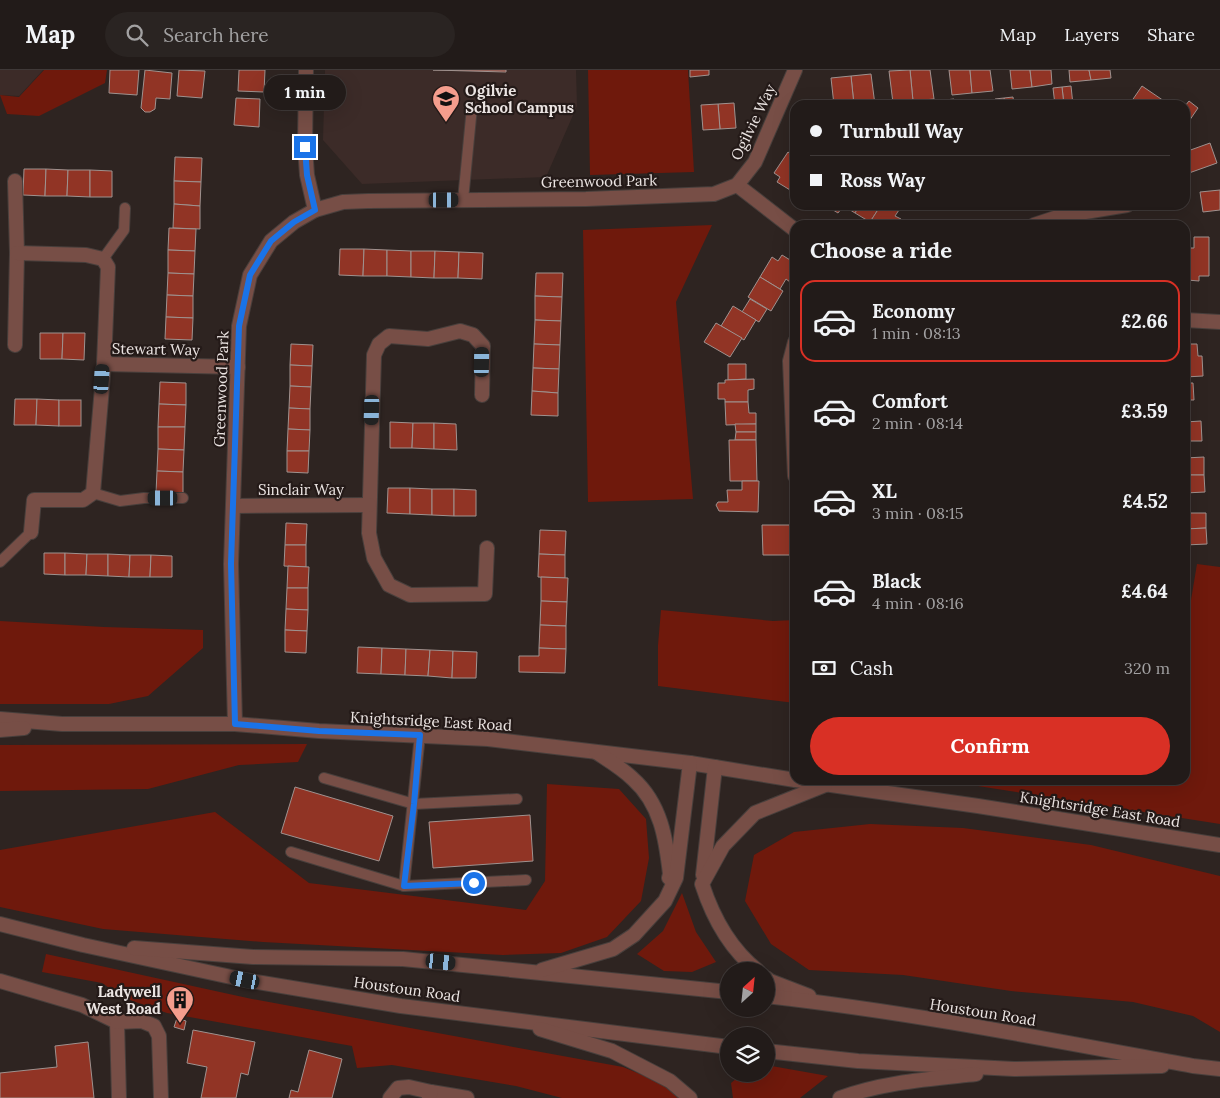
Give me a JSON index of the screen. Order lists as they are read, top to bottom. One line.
{"streets":{"street":["Ogilvie Way","Greenwood Park","Stewart Way","Sinclair Way","Knightsridge East Road","Houstoun Road"]},"crossings":[["Ogilvie Way","Greenwood Park"],["Greenwood Park","Stewart Way"],["Greenwood Park","Sinclair Way"],["Greenwood Park","Knightsridge East Road"]],"places":{"school or university":["Ogilvie School Campus"],"building":["Ladywell West Road"]},"north":"top right","page":{"header":"Map","search":"Search here","nav":["Map","Layers","Share"],"bubble":"1 min","banner":["Turnbull Way","Ross Way"],"heading":"Choose a ride","list":[{"name":"Economy","note":"1 min · 08:13","value":"£2.66"},{"name":"Comfort","note":"2 min · 08:14","value":"£3.59"},{"name":"XL","note":"3 min · 08:15","value":"£4.52"},{"name":"Black","note":"4 min · 08:16","value":"£4.64"}],"pay":["Cash","320 m"],"buttons":"Confirm"}}
